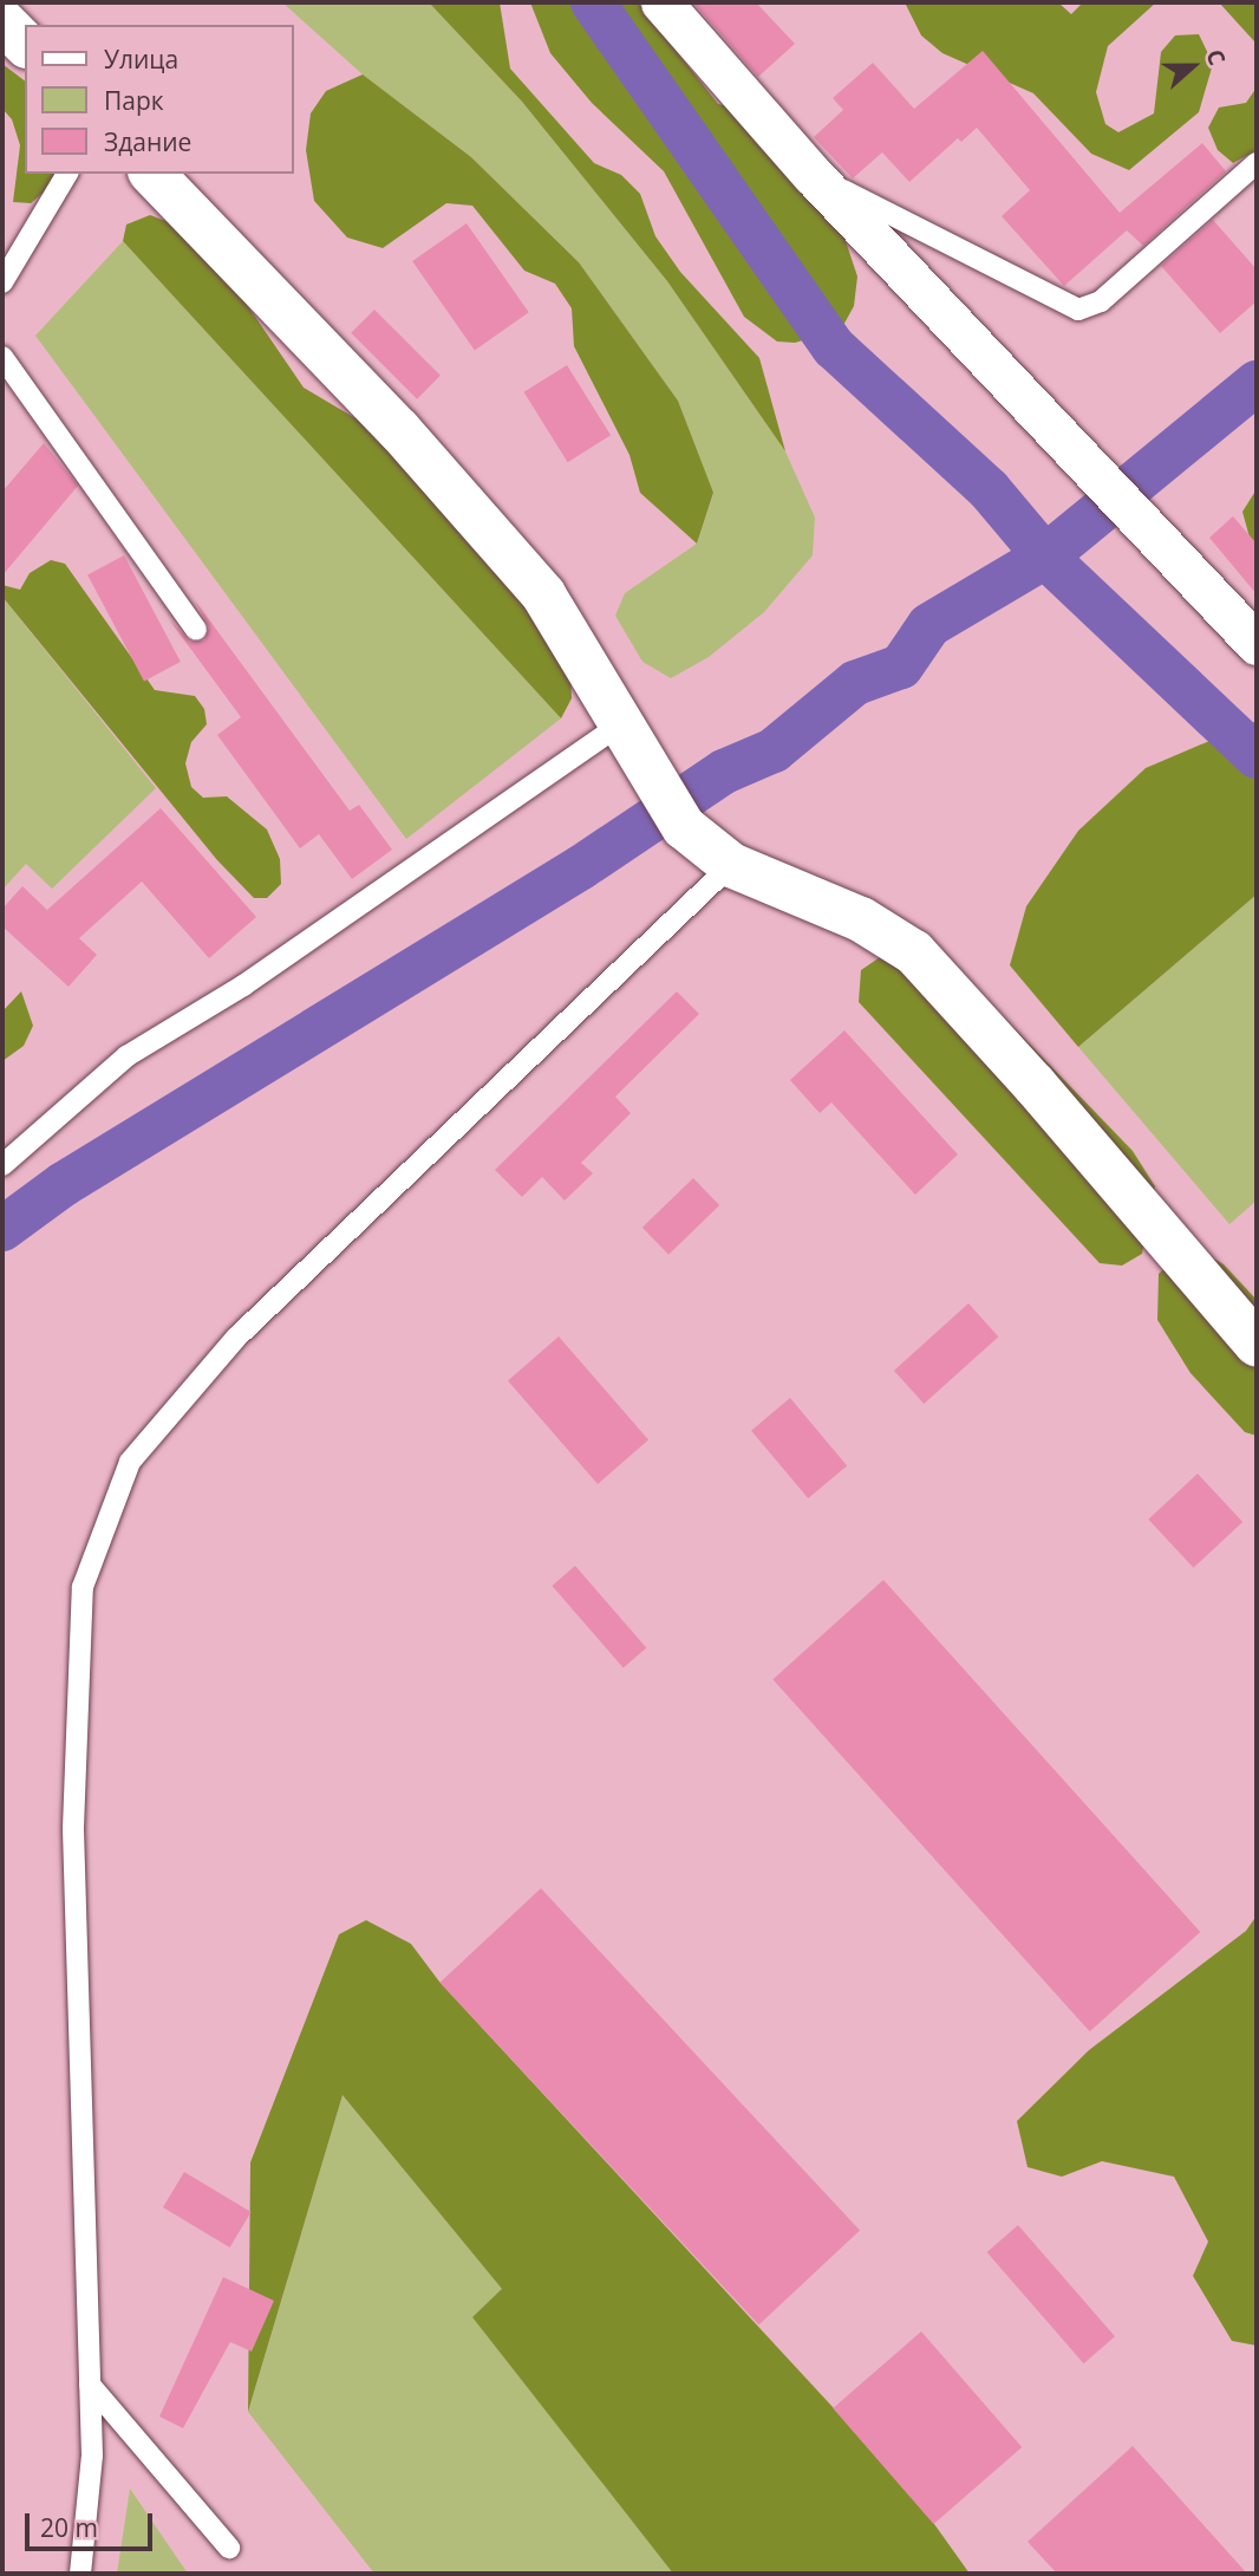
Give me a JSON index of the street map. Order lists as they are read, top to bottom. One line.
{"legend":["Улица","Парк","Здание"],"scale_bar":"20 m","north":"right"}
